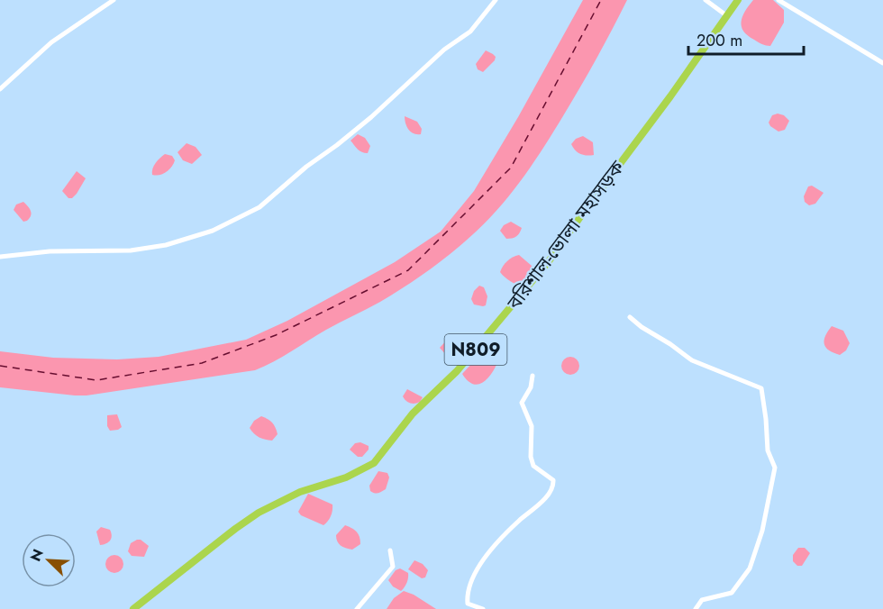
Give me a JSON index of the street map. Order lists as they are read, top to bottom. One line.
{"streets":{"highway":["বরিশাল-ভোলা মহাসড়ক","N809"]},"scale_bar":"200 m","north":"top left"}
